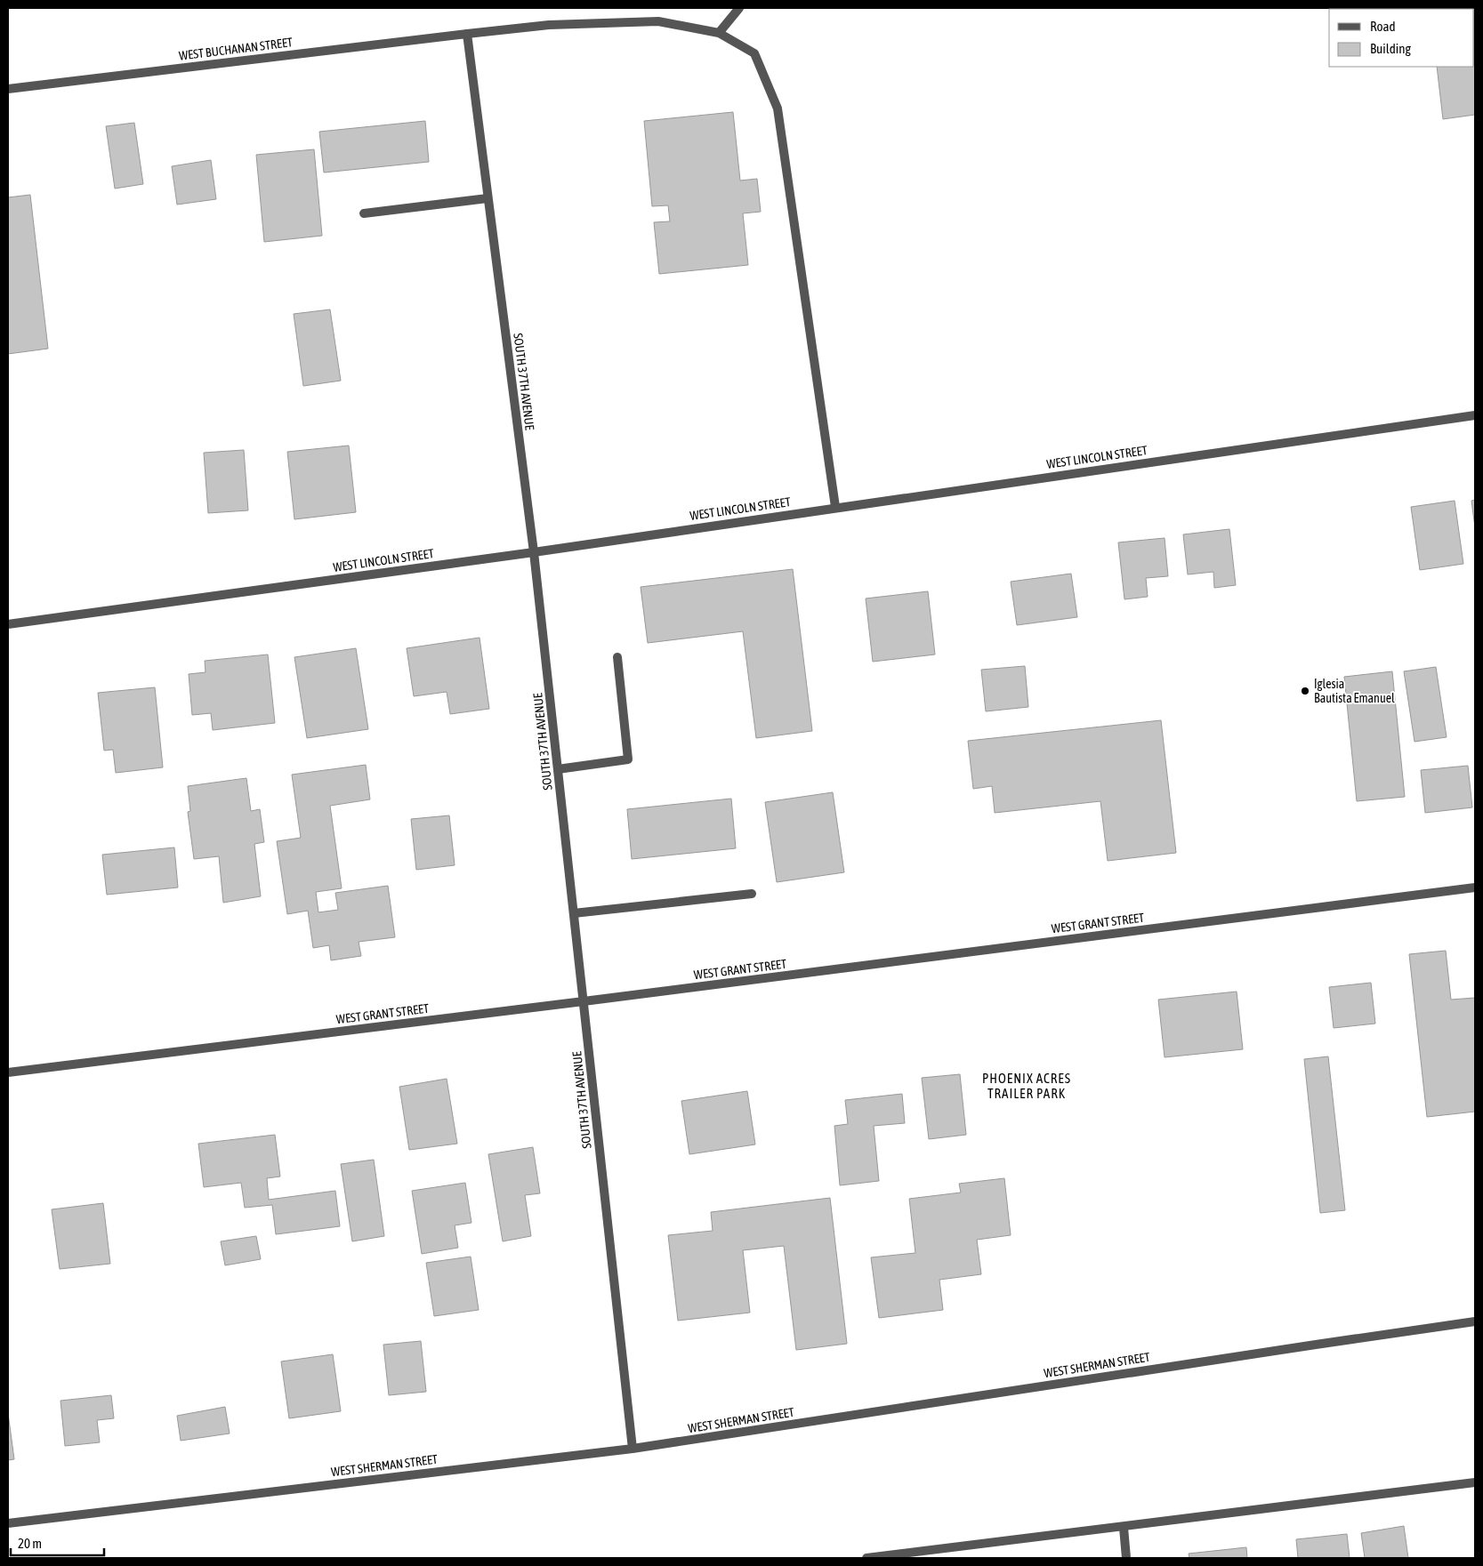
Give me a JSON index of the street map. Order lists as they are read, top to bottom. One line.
{"streets":{"street":["WEST BUCHANAN STREET","SOUTH 37TH AVENUE","WEST LINCOLN STREET","WEST GRANT STREET","WEST SHERMAN STREET"]},"crossings":[["WEST BUCHANAN STREET","SOUTH 37TH AVENUE"],["WEST BUCHANAN STREET","WEST LINCOLN STREET"],["SOUTH 37TH AVENUE","WEST LINCOLN STREET"],["SOUTH 37TH AVENUE","WEST GRANT STREET"],["SOUTH 37TH AVENUE","WEST SHERMAN STREET"]],"districts":["PHOENIX ACRES TRAILER PARK"],"places":["Iglesia Bautista Emanuel"],"legend":["Road","Building"],"scale_bar":"20 m"}
